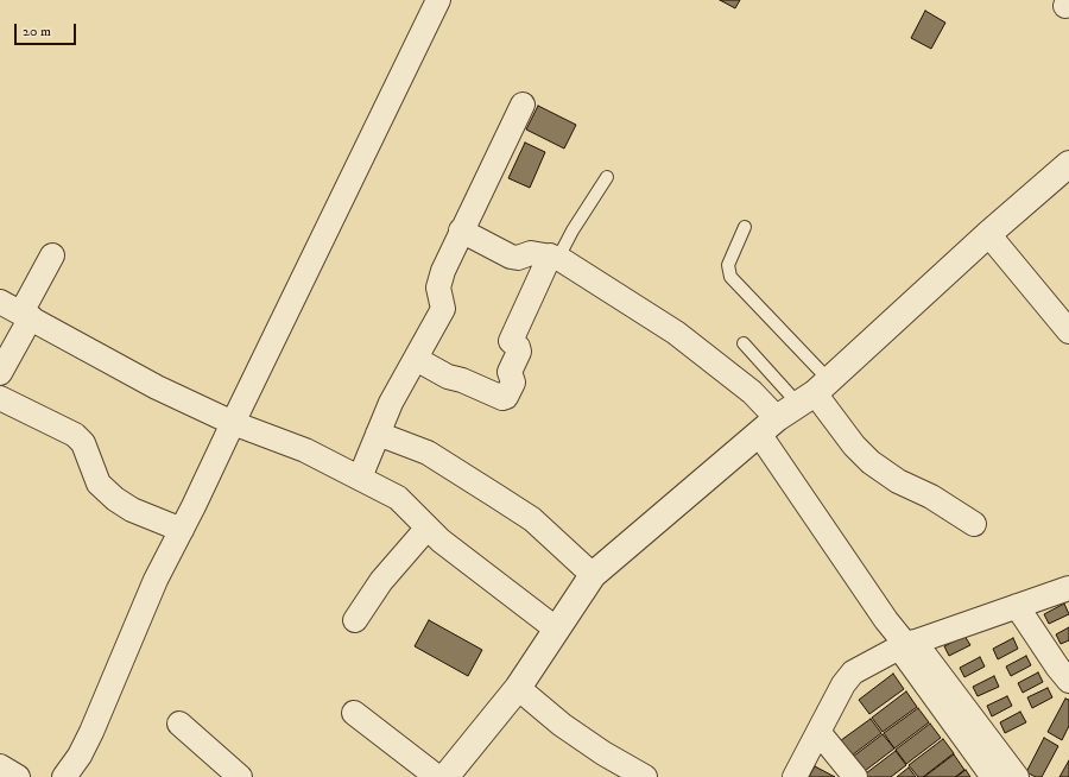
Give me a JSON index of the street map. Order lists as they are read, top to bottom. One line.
{"scale_bar":"20 m"}
